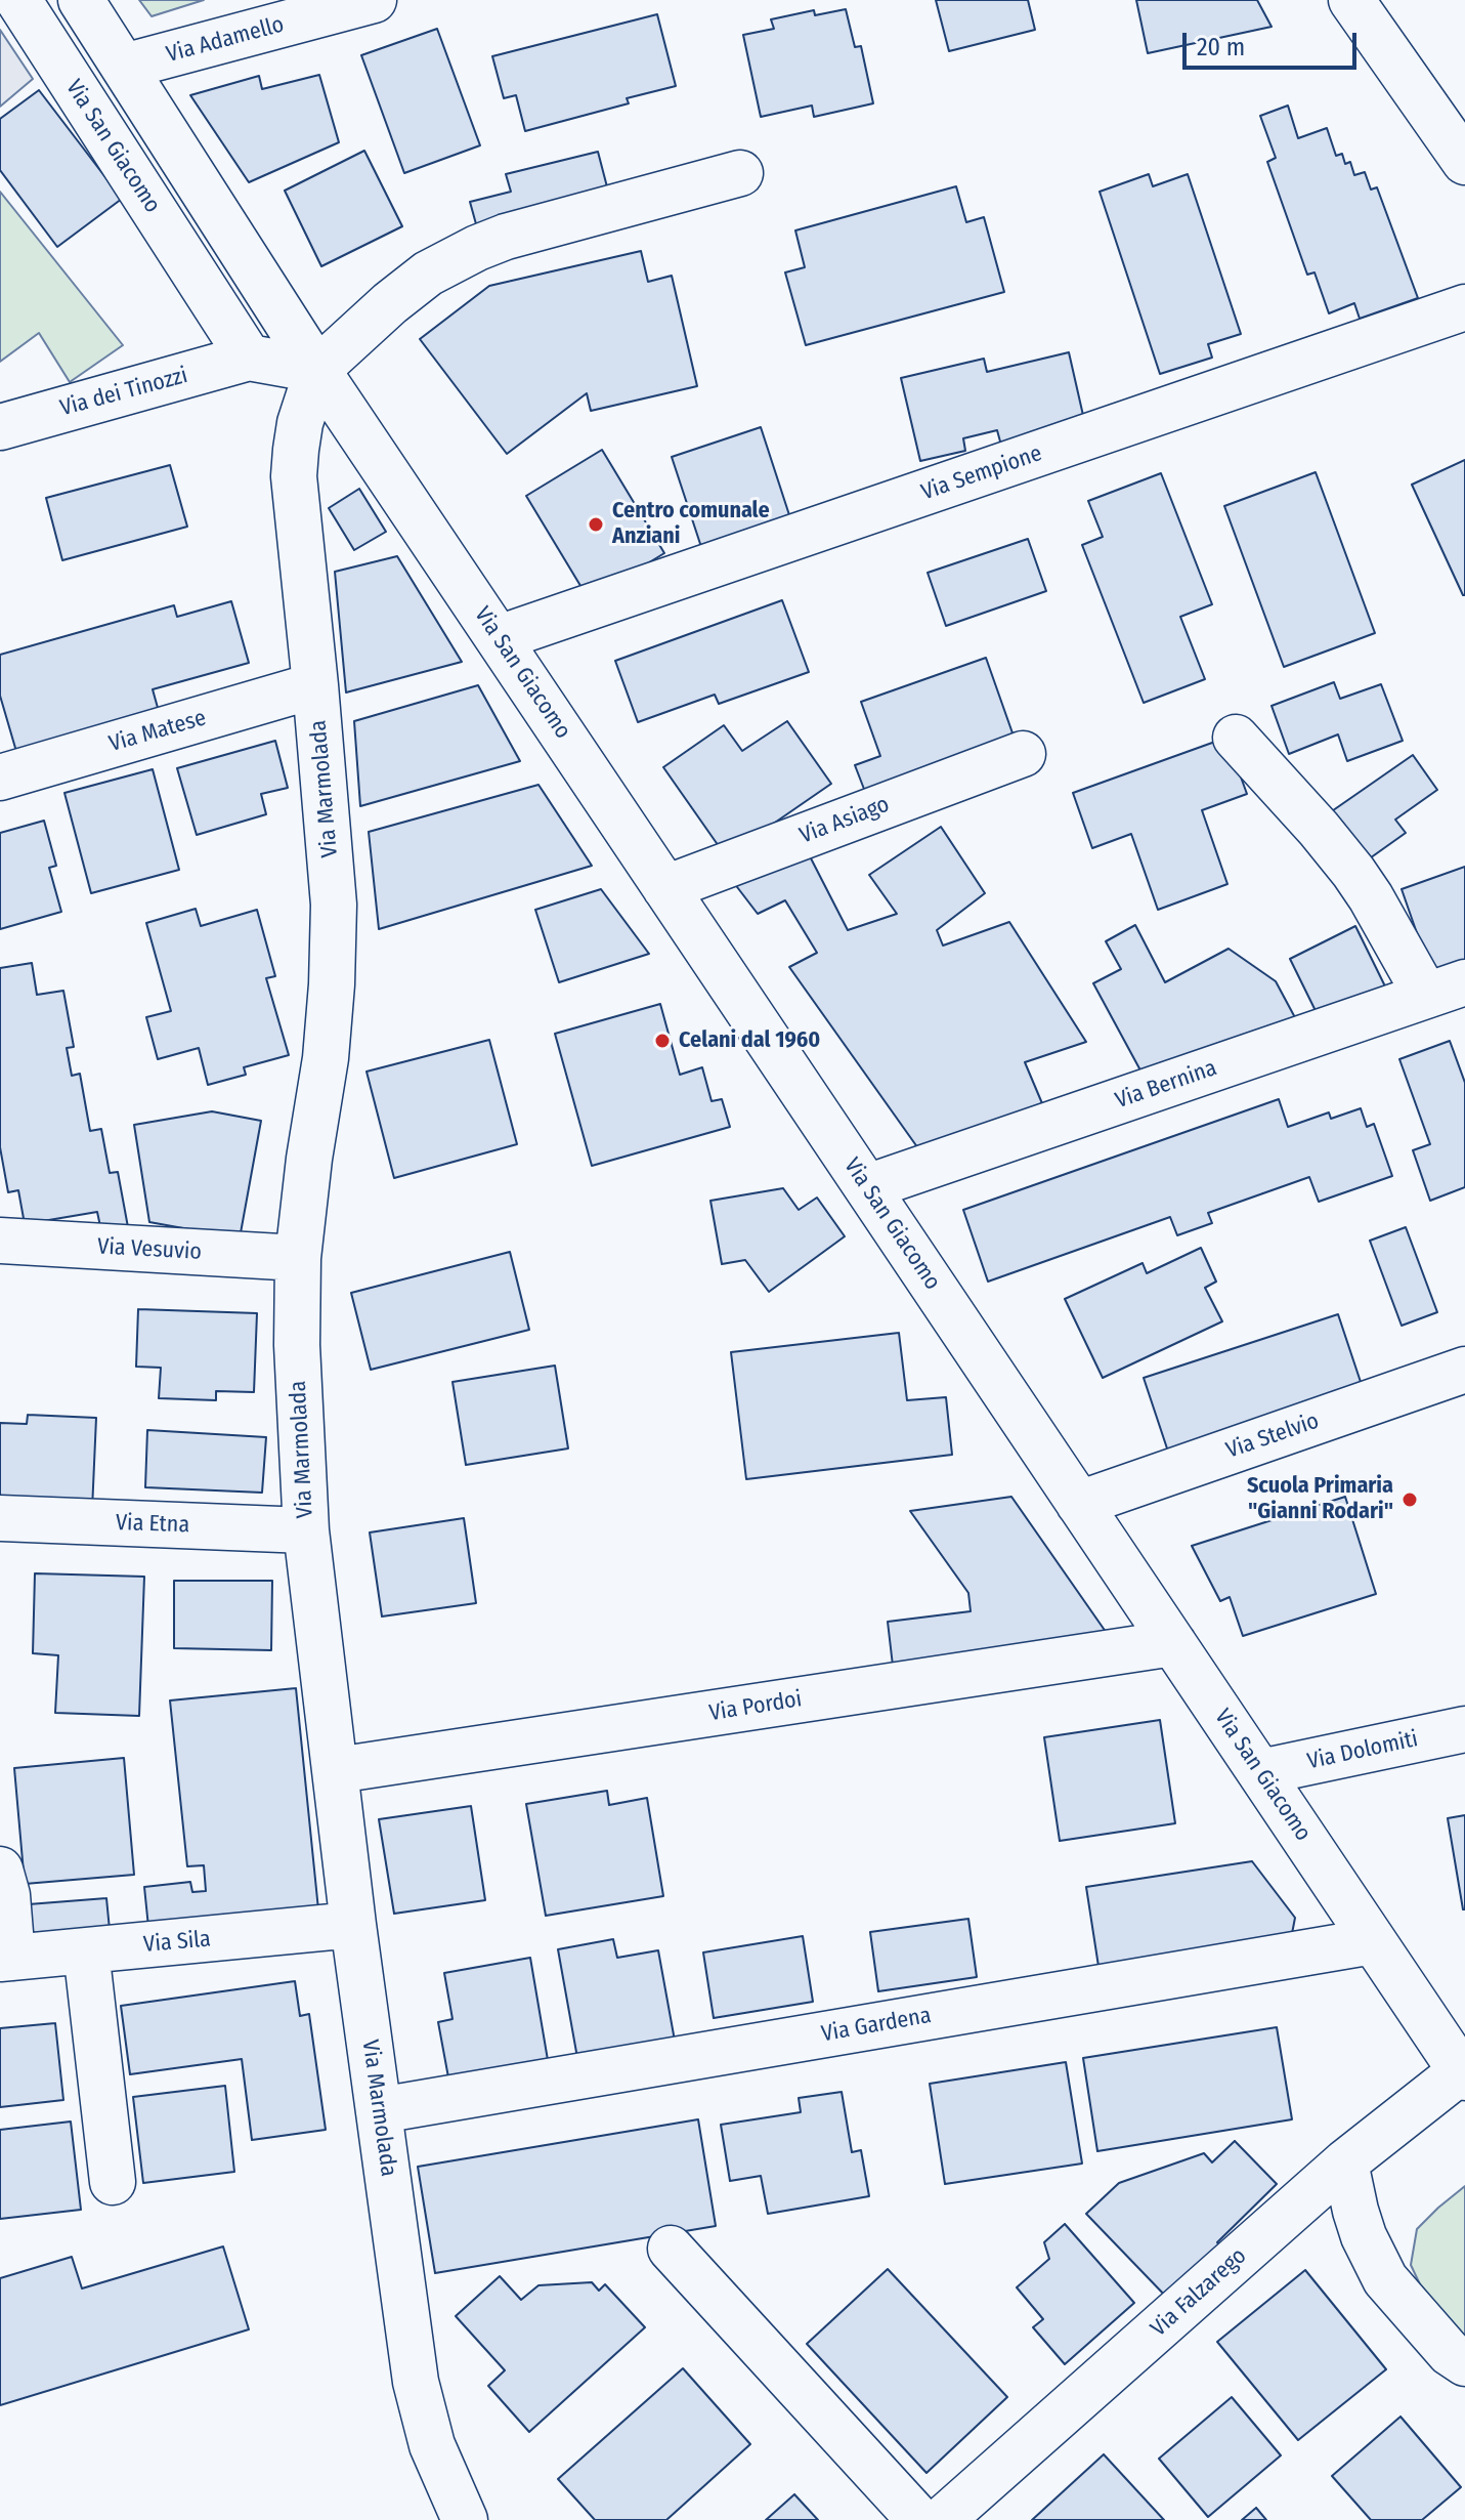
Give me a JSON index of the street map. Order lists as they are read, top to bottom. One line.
{"streets":{"street":["Via Adamello","Via San Giacomo","Via dei Tinozzi","Via Sempione","Via Matese","Via Marmolada","Via Asiago","Via Bernina","Via Vesuvio","Via Stelvio","Via Etna","Via Pordoi","Via Dolomiti","Via Sila","Via Gardena","Via Falzarego"]},"crossings":[["Via Adamello","Via San Giacomo"],["Via San Giacomo","Via dei Tinozzi"],["Via San Giacomo","Via Sempione"],["Via San Giacomo","Via Marmolada"],["Via San Giacomo","Via Asiago"],["Via San Giacomo","Via Bernina"],["Via San Giacomo","Via Stelvio"],["Via San Giacomo","Via Pordoi"],["Via San Giacomo","Via Dolomiti"],["Via San Giacomo","Via Gardena"],["Via San Giacomo","Via Falzarego"],["Via Matese","Via Marmolada"],["Via Marmolada","Via Vesuvio"],["Via Marmolada","Via Etna"],["Via Marmolada","Via Pordoi"],["Via Marmolada","Via Sila"],["Via Marmolada","Via Gardena"]],"places":["Centro comunale Anziani","Celani dal 1960","Scuola Primaria \"Gianni Rodari\""],"scale_bar":"20 m"}
